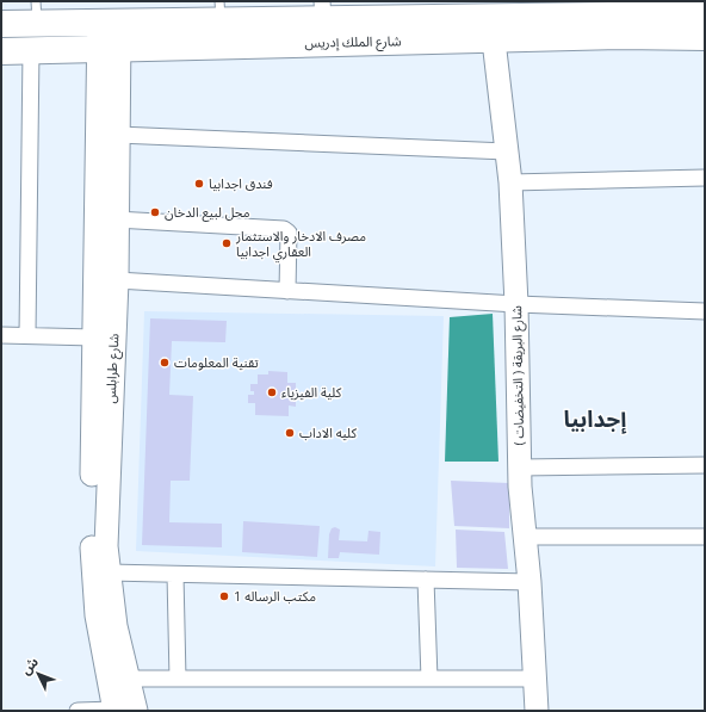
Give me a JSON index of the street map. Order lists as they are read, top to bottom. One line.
{"streets":{"highway":["شارع الملك إدريس"],"main road":["شارع طرابلس","شارع البريقة ( التخفيضات )"]},"crossings":[["شارع الملك إدريس","شارع طرابلس"],["شارع الملك إدريس","شارع البريقة ( التخفيضات )"]],"districts":["إجدابيا"],"places":["فندق اجدابيا","محل لبيع الدخان","مصرف الادخار والاستثمار العقاري اجدابيا","تقنية المعلومات","كلية الفيزياء","كليه الاداب","مكتب الرساله 1"],"north":"top left"}
